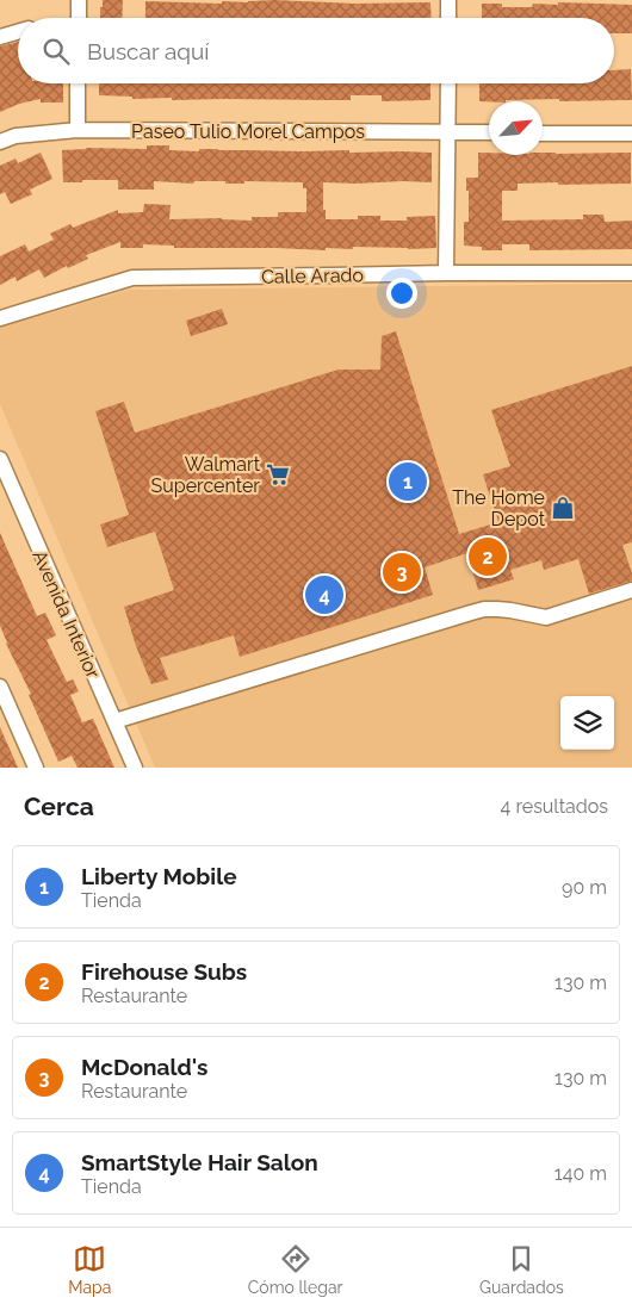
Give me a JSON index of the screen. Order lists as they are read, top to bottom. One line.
{"streets":{"street":["Paseo Tulio Morel Campos","Calle Arado","Avenida Interior"]},"places":{"supermarket":["Walmart Supercenter"],"shop":["The Home Depot"]},"north":"top right","page":{"search":"Buscar aquí","pins":["1","2","3","4"],"heading":["Cerca","4 resultados"],"list":[{"mark":"1","name":"Liberty Mobile","note":"Tienda","value":"90 m"},{"mark":"2","name":"Firehouse Subs","note":"Restaurante","value":"130 m"},{"mark":"3","name":"McDonald's","note":"Restaurante","value":"130 m"},{"mark":"4","name":"SmartStyle Hair Salon","note":"Tienda","value":"140 m"}],"nav":["Mapa","Cómo llegar","Guardados"]}}
